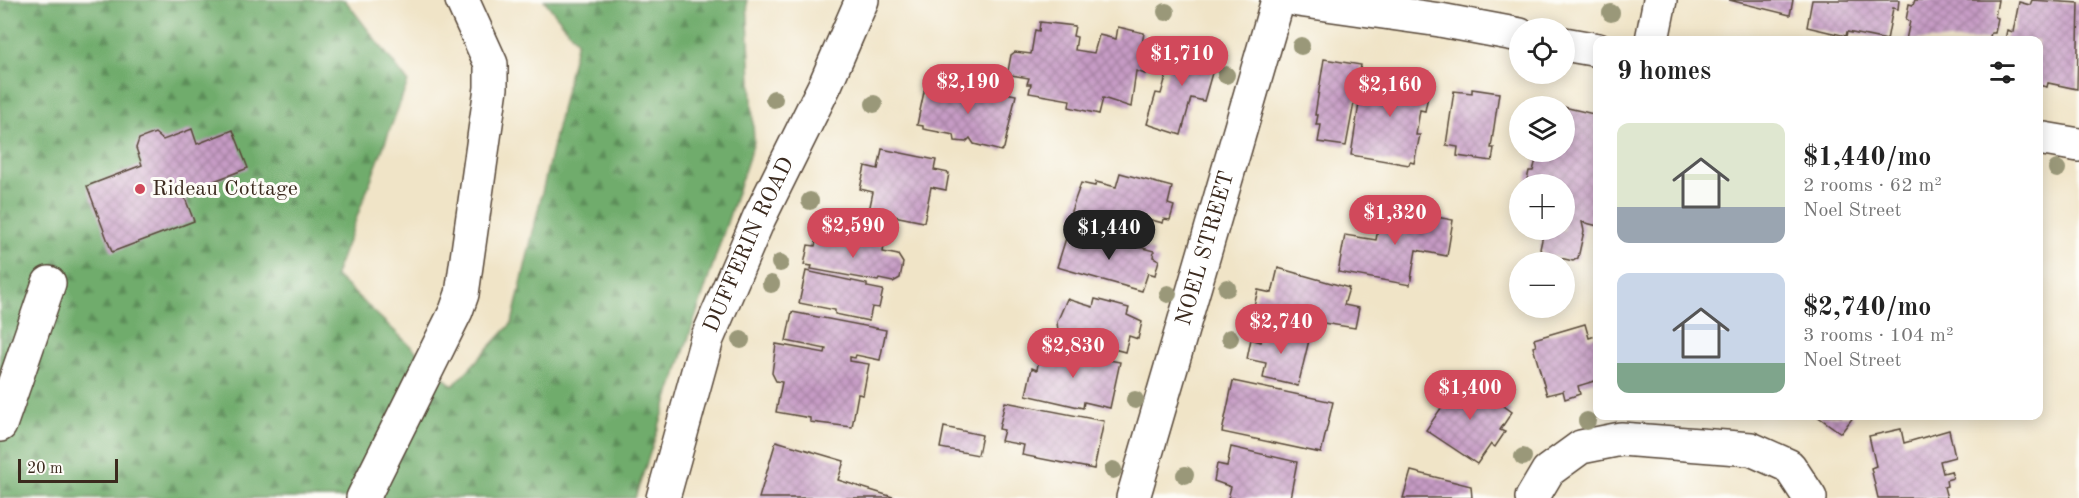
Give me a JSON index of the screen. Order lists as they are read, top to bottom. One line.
{"streets":{"street":["DUFFERIN ROAD","NOEL STREET"]},"places":["Rideau Cottage"],"scale_bar":"20 m","page":{"map_buttons":["+","−"],"price":["$1,710","$2,190","$2,160","$1,320","$2,590","$1,440","$2,740","$2,830","$1,400"],"heading":"9 homes","list":[{"name":"$1,440/mo","note":"2 rooms · 62 m² · Noel Street"},{"name":"$2,740/mo","note":"3 rooms · 104 m² · Noel Street"}],"scale":"20 m"}}
